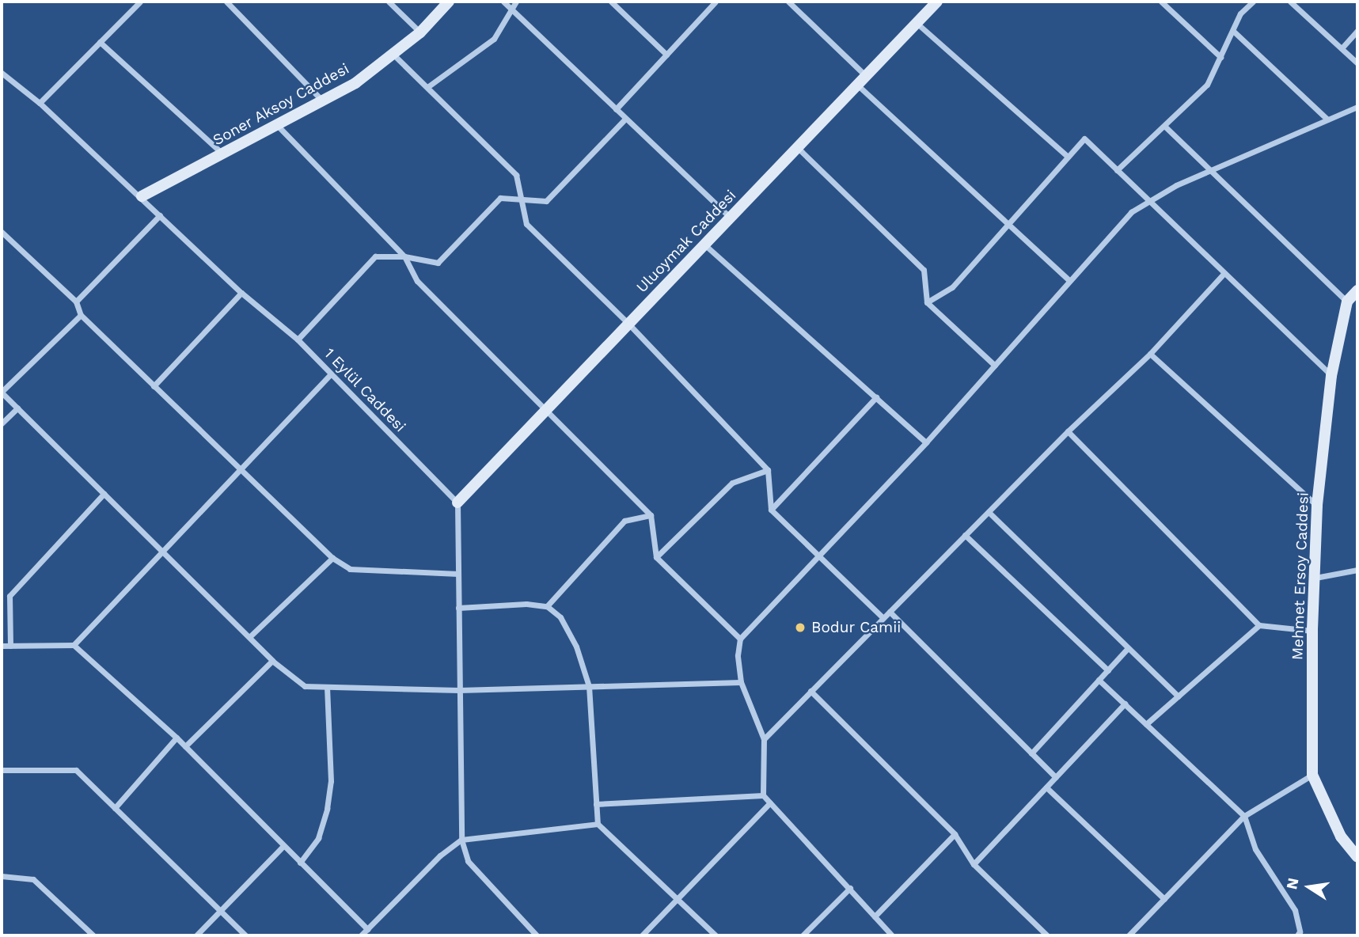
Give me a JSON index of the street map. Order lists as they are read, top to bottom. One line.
{"streets":{"street":["Soner Aksoy Caddesi","Uluoymak Caddesi","1 Eylül Caddesi","Mehmet Ersoy Caddesi"]},"crossings":[["Soner Aksoy Caddesi","1 Eylül Caddesi"],["Uluoymak Caddesi","1 Eylül Caddesi"]],"places":["Bodur Camii"],"north":"left"}
